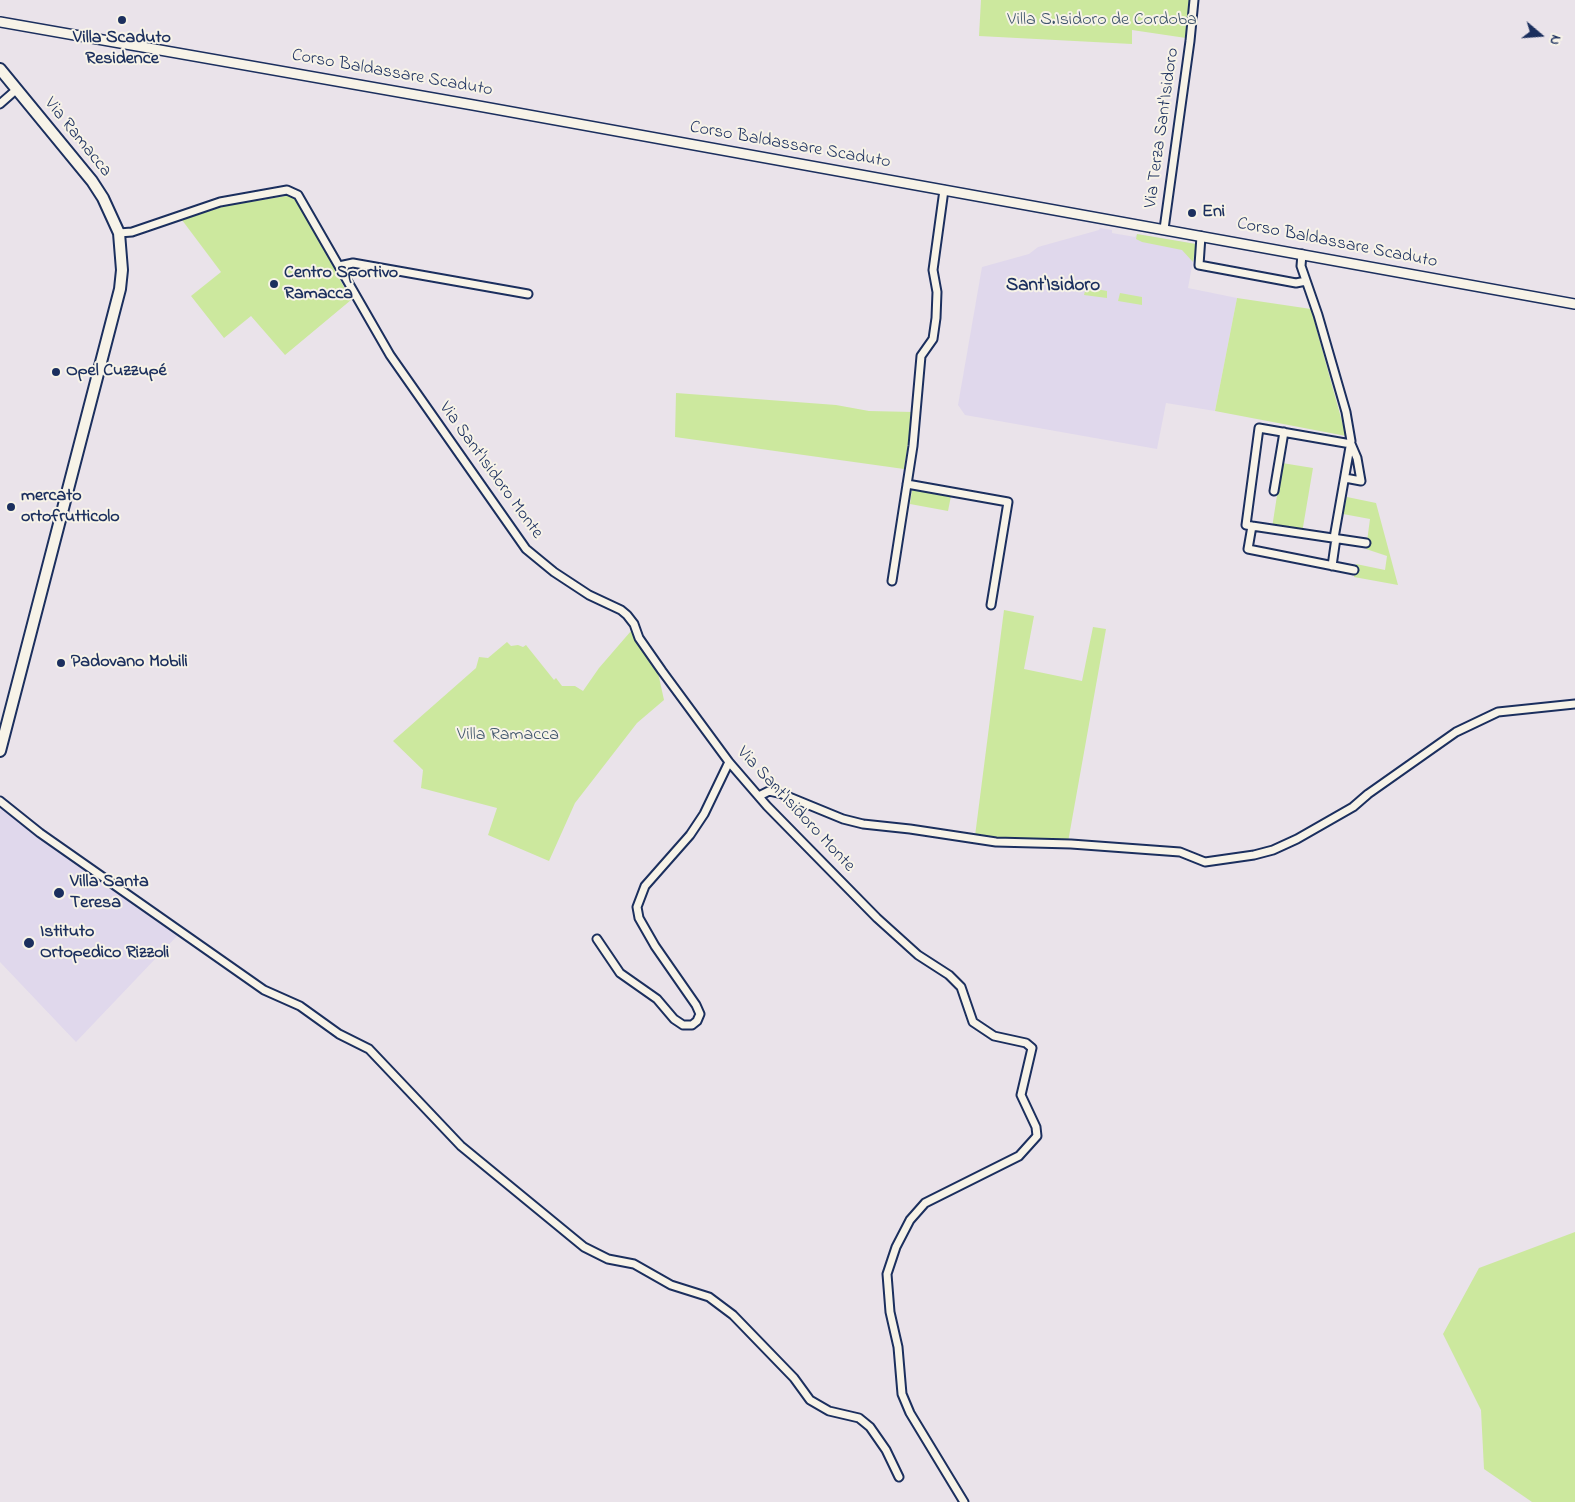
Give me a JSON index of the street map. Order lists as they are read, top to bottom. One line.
{"streets":{"main road":["Via Ramacca"],"street":["Corso Baldassare Scaduto","Via Terza Sant'Isidoro","Via Sant'Isidoro Monte"]},"crossings":[["Corso Baldassare Scaduto","Via Terza Sant'Isidoro"],["Via Ramacca","Via Sant'Isidoro Monte"]],"districts":["Sant'Isidoro"],"parks":["Villa S.Isidoro de Cordoba","Villa Ramacca"],"places":["Villa Scaduto Residence","Eni","Centro Sportivo Ramacca","Opel Cuzzupé","mercato ortofrutticolo","Padovano Mobili","Villa Santa Teresa","Istituto Ortopedico Rizzoli"],"north":"right"}
